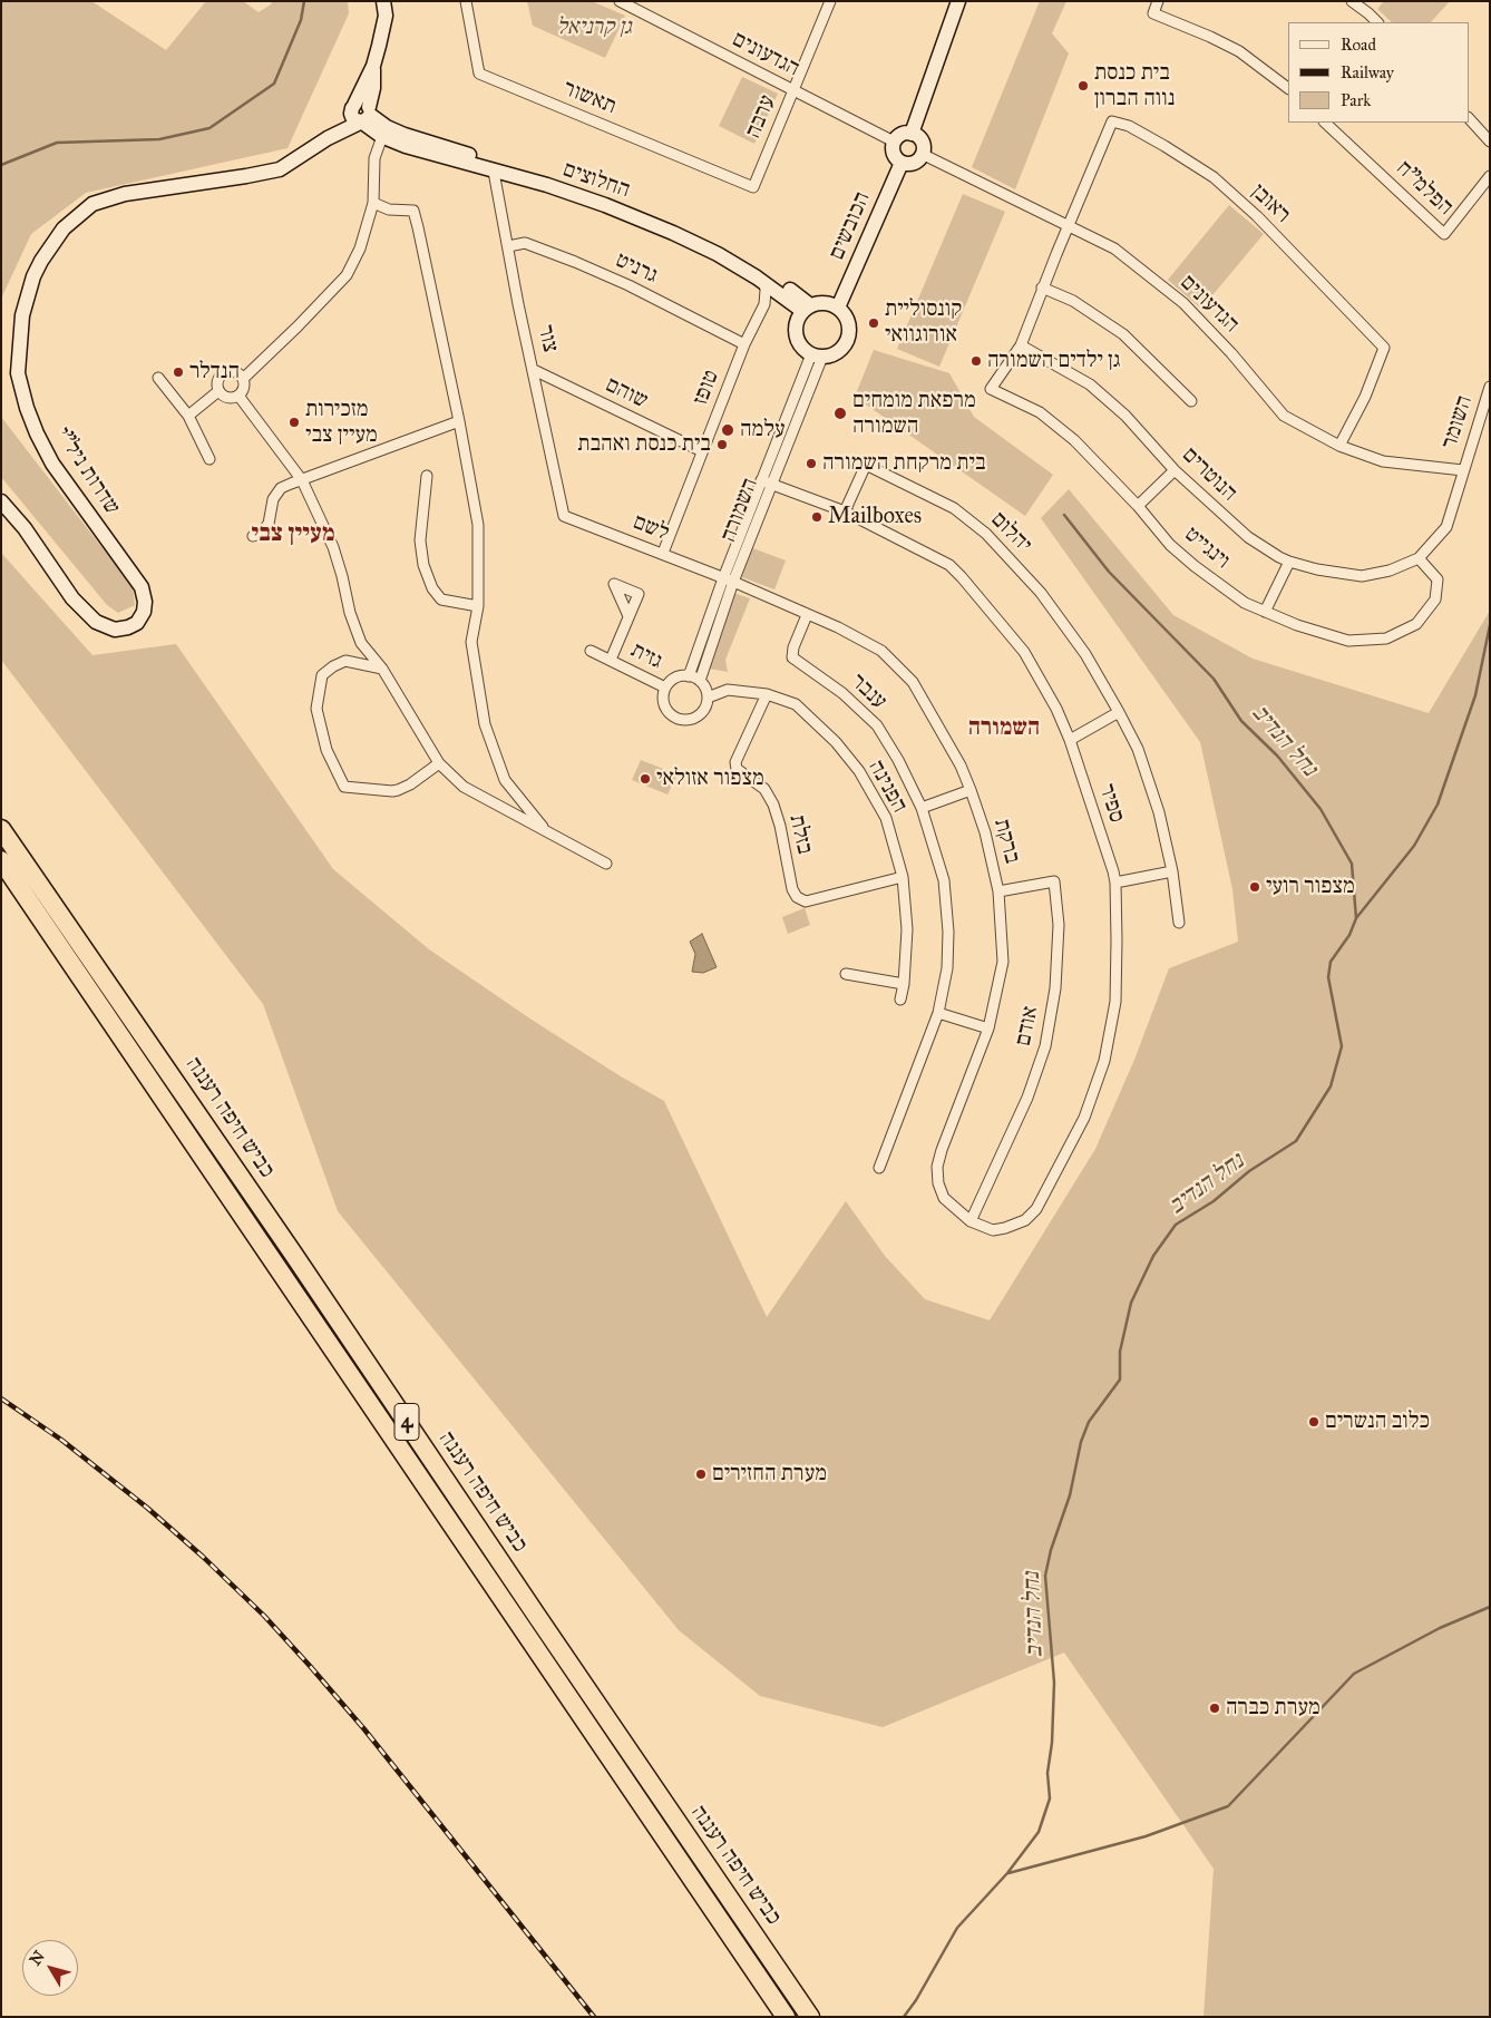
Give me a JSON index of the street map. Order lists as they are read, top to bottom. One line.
{"streets":{"highway":["כביש חיפה רעננה","4"],"street":["הגדעונים","תאשור","ערבה","החלוצים","הפלמ\"ח","ראובן","הכובשים","גרניט","צור","טופז","שוהם","השומר","שדרות ניל\"י","הנוטרים","השמורה","לשם","יהלום","וינגייט","גזית","ענבר","הפנינה","ספיר","בזלת","ברקת","אודם"]},"crossings":[["הגדעונים","ערבה"],["הגדעונים","ראובן"],["הגדעונים","הכובשים"],["הגדעונים","השומר"],["הגדעונים","הנוטרים"],["תאשור","ערבה"],["החלוצים","הכובשים"],["החלוצים","צור"],["החלוצים","טופז"],["החלוצים","שדרות ניל\"י"],["החלוצים","השמורה"],["הכובשים","השמורה"],["גרניט","צור"],["גרניט","טופז"],["צור","שוהם"],["צור","לשם"],["טופז","שוהם"],["טופז","לשם"],["השומר","הנוטרים"],["הנוטרים","וינגייט"],["השמורה","לשם"],["השמורה","גזית"],["השמורה","הפנינה"],["השמורה","ספיר"],["השמורה","ברקת"],["לשם","ברקת"],["יהלום","ספיר"],["גזית","הפנינה"],["ענבר","ברקת"],["הפנינה","בזלת"],["ספיר","ברקת"],["ספיר","אודם"],["ברקת","אודם"]],"districts":["מעיין צבי","השמורה"],"water":["נחל הנדיב"],"parks":["גן קרניאל"],"places":["בית כנסת נווה הברון","קונסוליית אורוגוואי","גן ילדים השמורה","הנדלר","מרפאת מומחים השמורה","מזכירות מעיין צבי","עלמה","בית כנסת ואהבת","בית מרקחת השמורה","Mailboxes","מצפור אזולאי","מצפור רועי","כלוב הנשרים","מערת החזירים","מערת כברה"],"legend":["Road","Railway","Park"],"north":"top left"}
